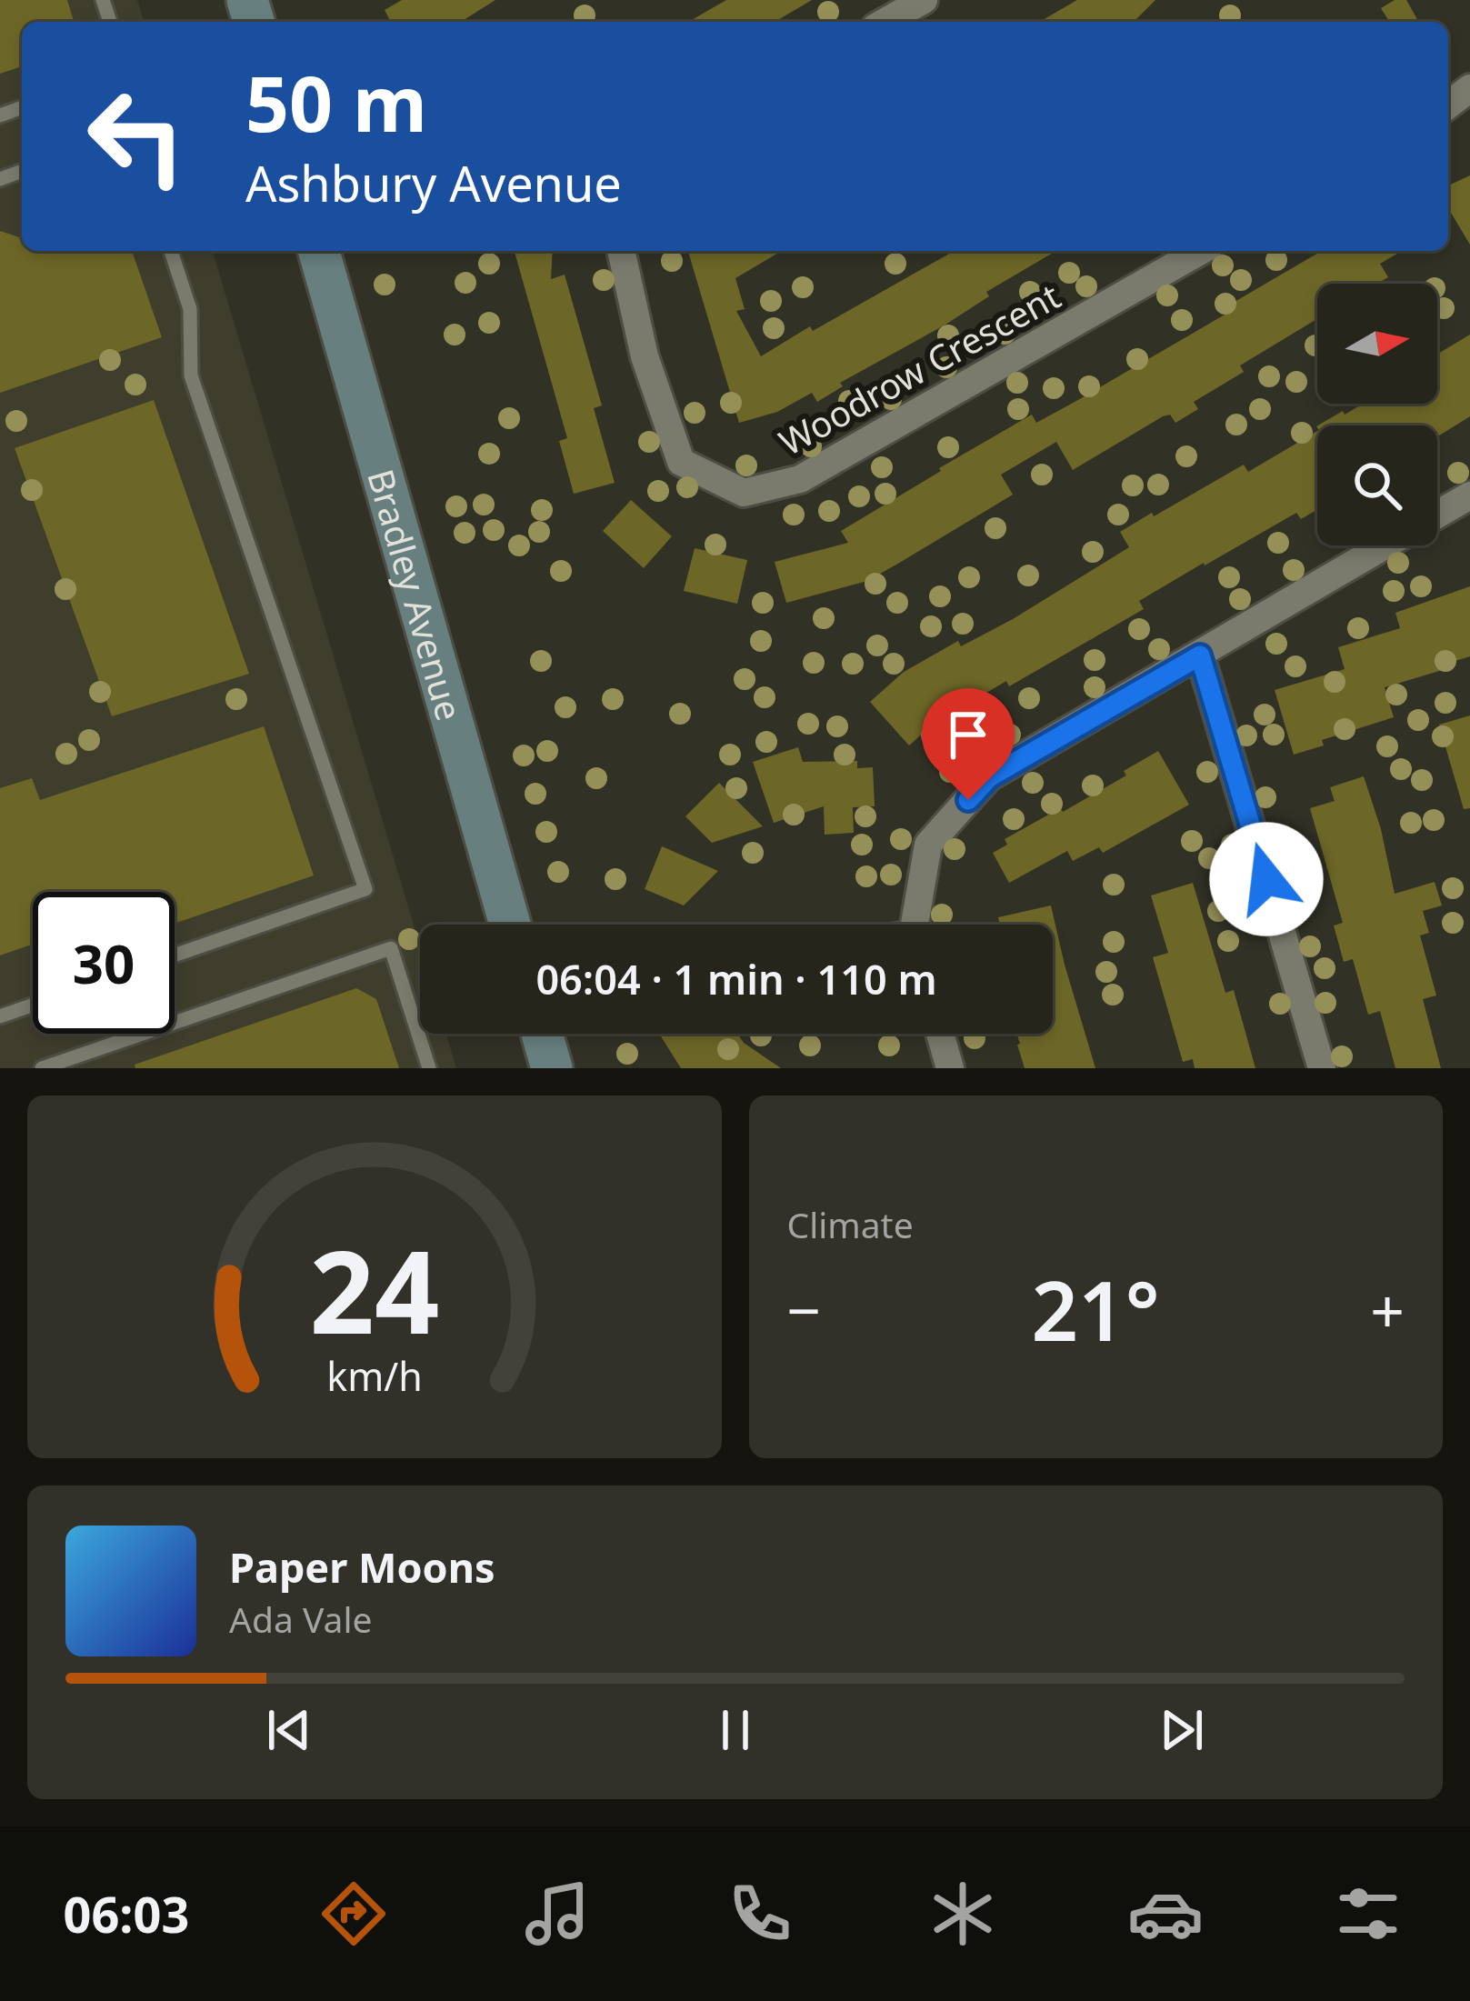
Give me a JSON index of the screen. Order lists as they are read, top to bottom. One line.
{"streets":{"main road":["Bradley Avenue"],"street":["Woodrow Crescent"]},"north":"right","page":{"turn":["50 m","Ashbury Avenue"],"limit":"30","trip":"06:04 · 1 min · 110 m","tile":"Climate","heat":["−","21°","+"],"song":["Paper Moons","Ada Vale"],"tabs":"06:03","gauge":["24","km/h"]}}
